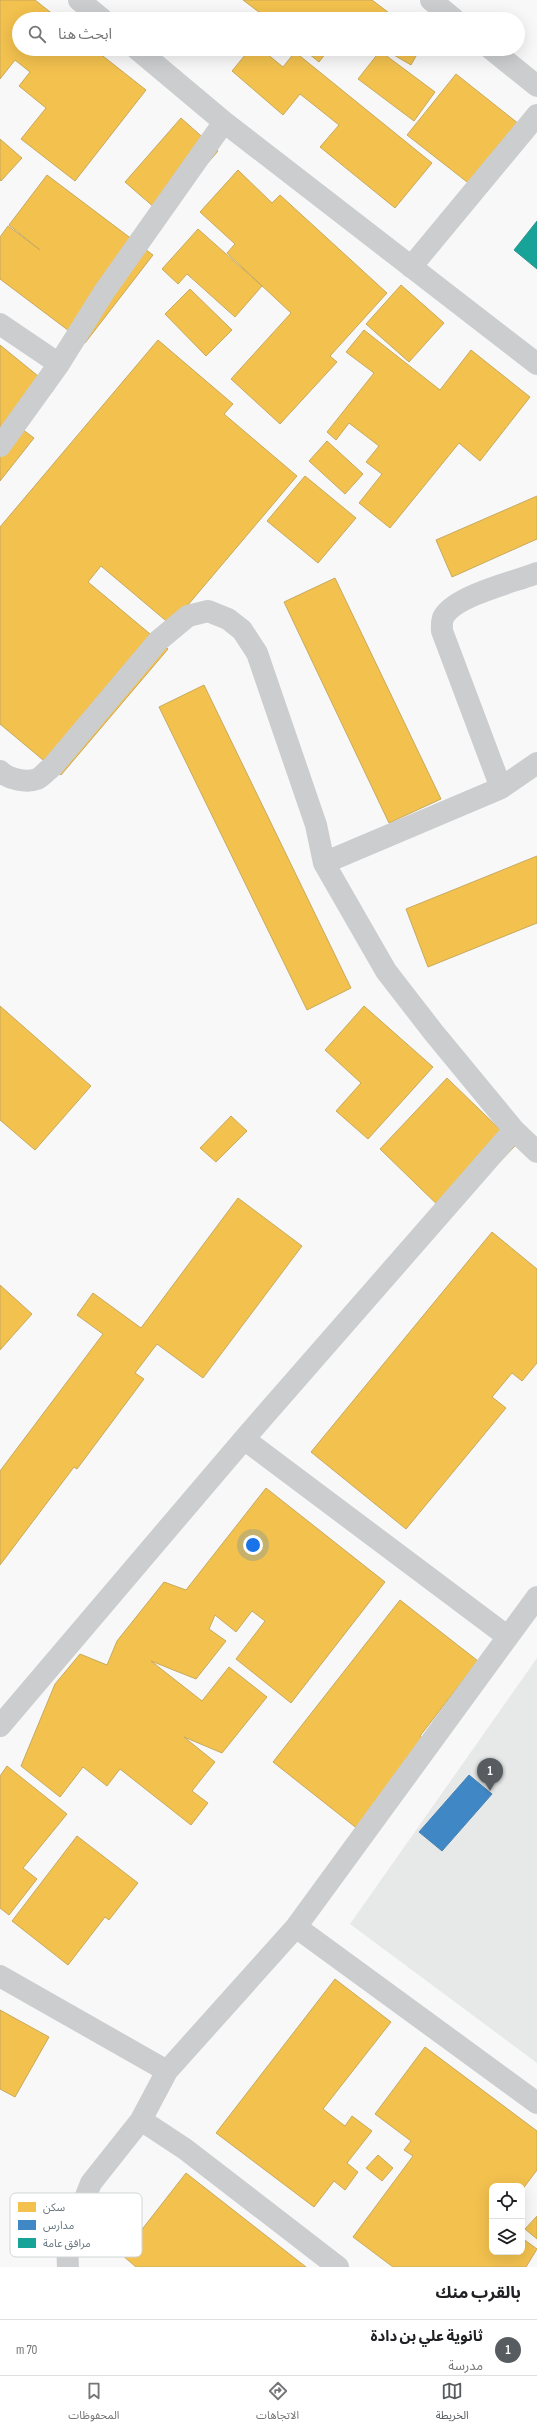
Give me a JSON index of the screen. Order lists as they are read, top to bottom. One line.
{"legend":["سكن","مدارس","مرافق عامة"],"page":{"search":"ابحث هنا","pins":"1","heading":"بالقرب منك","list":[{"mark":"1","name":"ثانوية علي بن دادة","note":"مدرسة","value":"70 m"}],"nav":["الخريطة","الاتجاهات","المحفوظات"]}}
